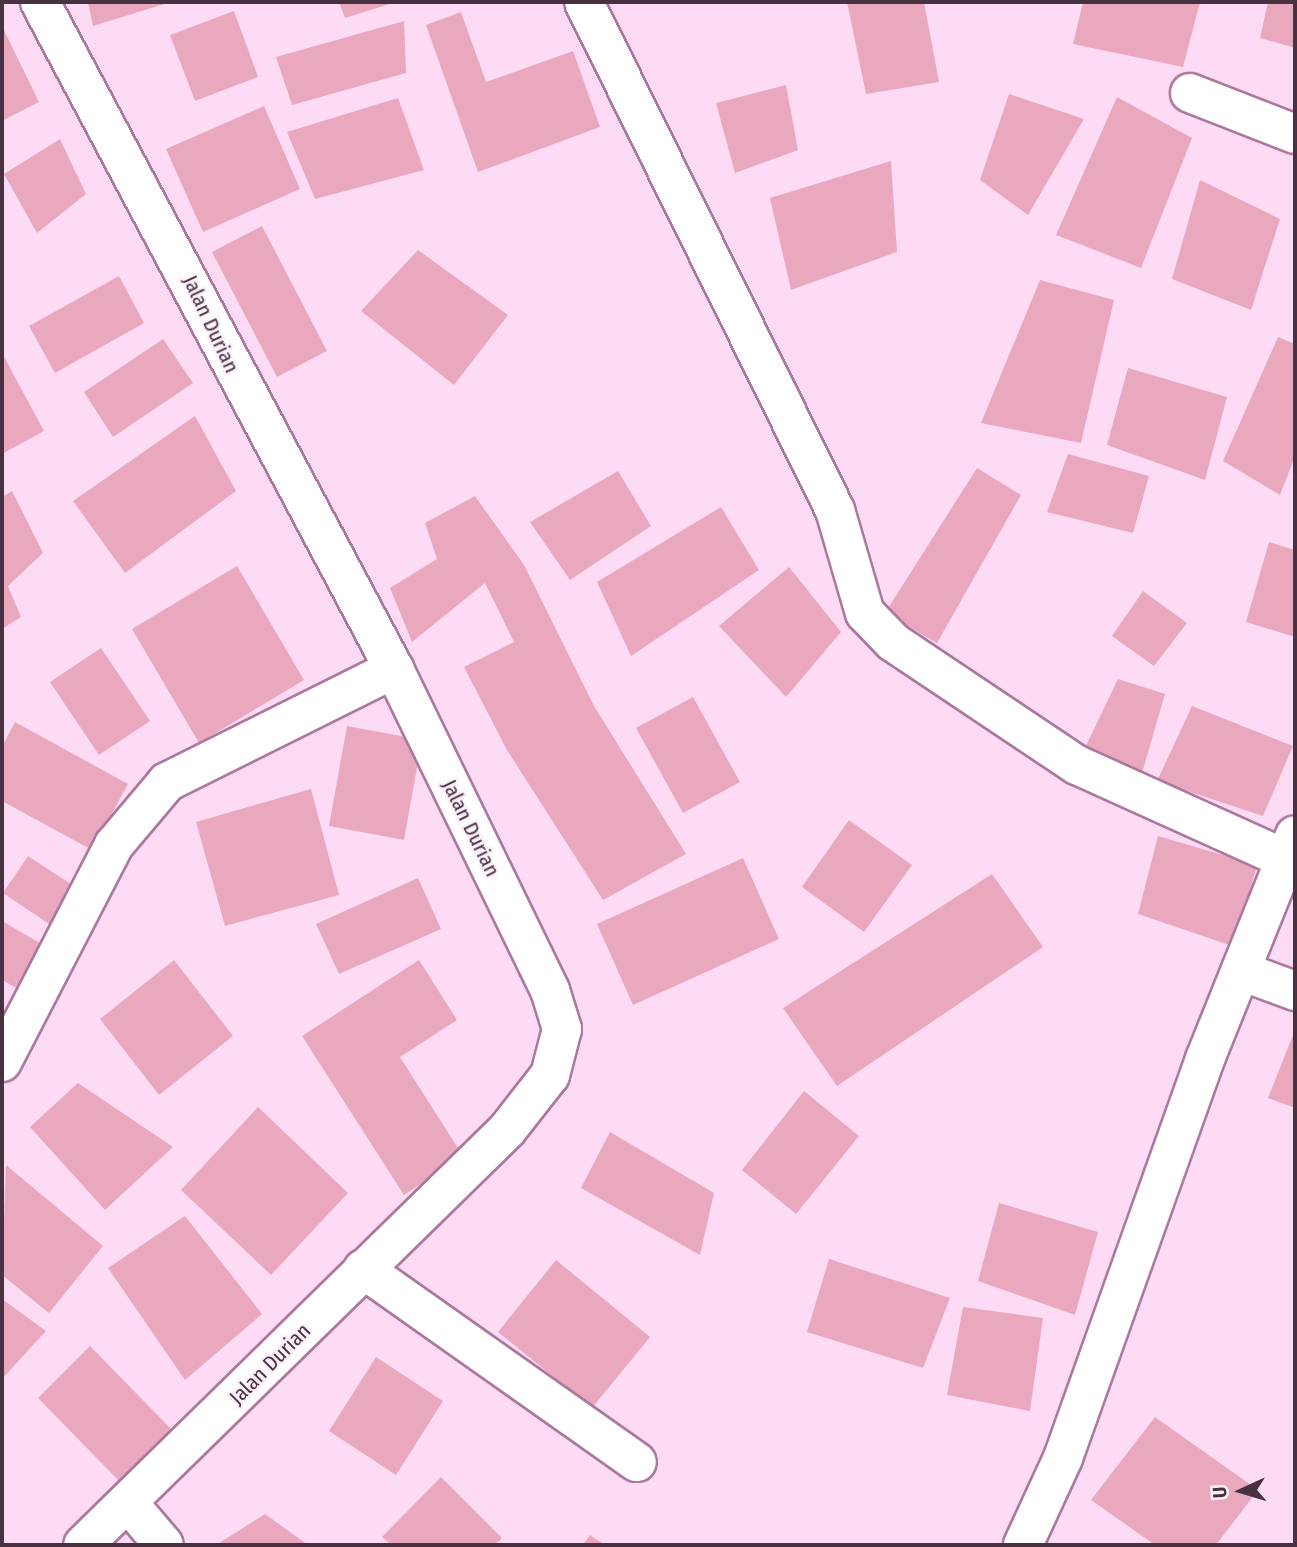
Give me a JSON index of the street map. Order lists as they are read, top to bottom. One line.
{"streets":{"street":["Jalan Durian"]},"north":"left"}
